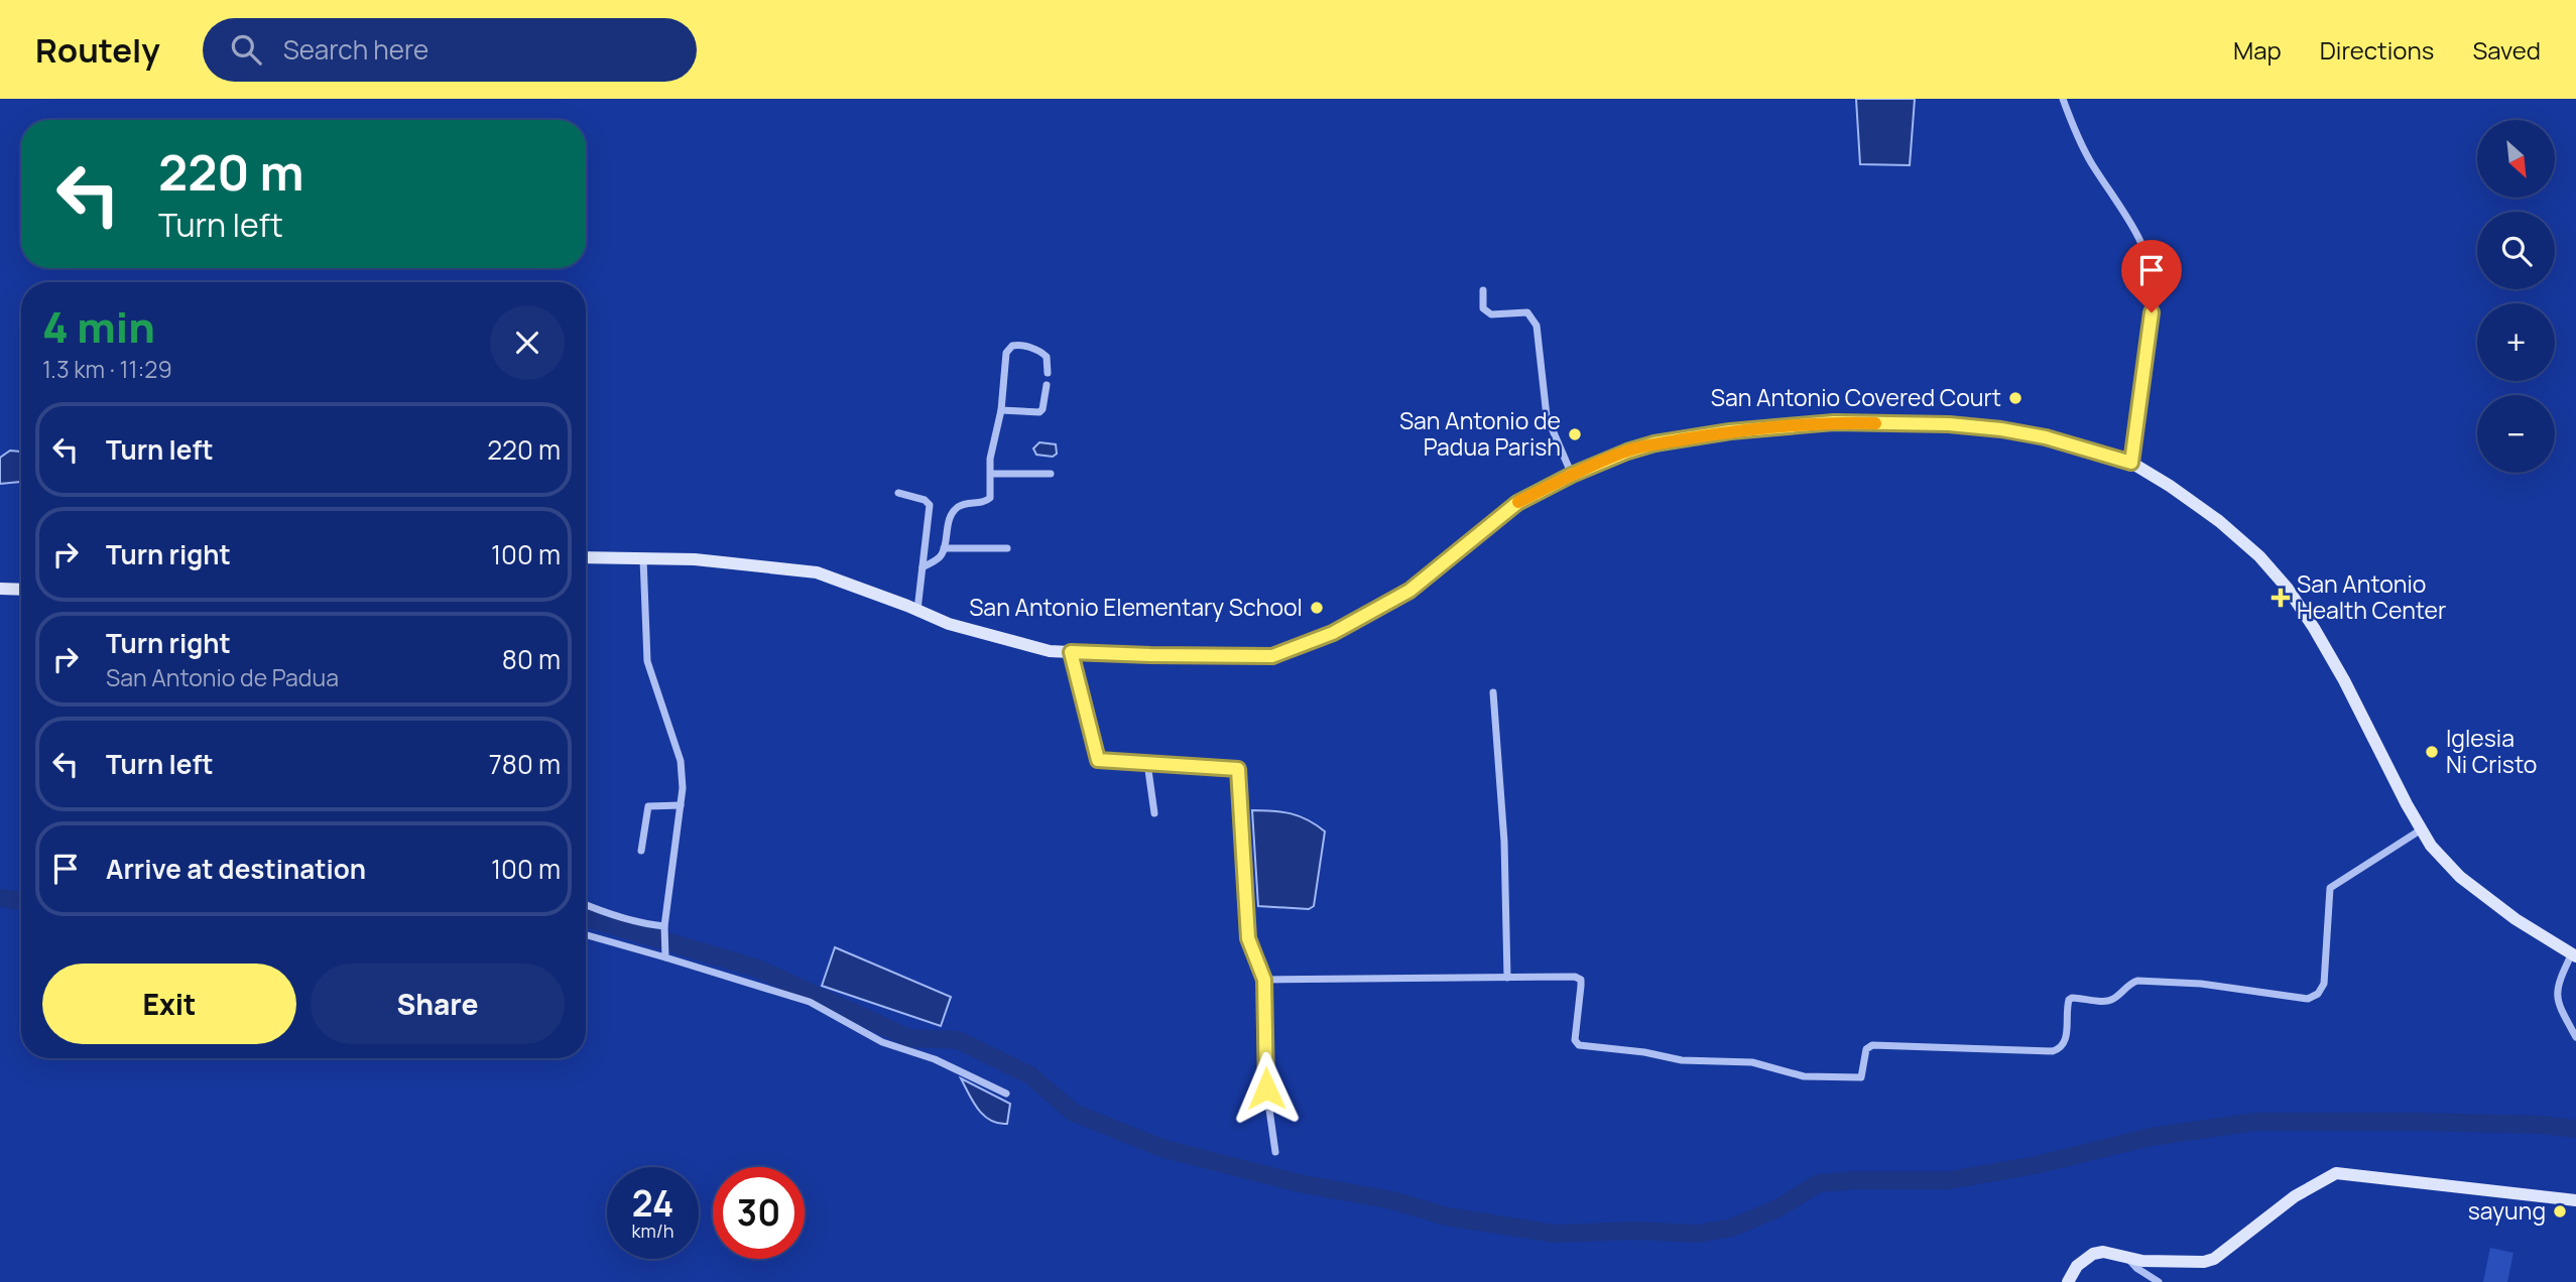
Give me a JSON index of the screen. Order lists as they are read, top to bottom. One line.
{"places":{"other":["San Antonio Covered Court","San Antonio de Padua Parish","San Antonio Elementary School","Iglesia Ni Cristo","sayung"],"health":["San Antonio Health Center"]},"north":"bottom right","page":{"header":"Routely","search":"Search here","nav":["Map","Directions","Saved"],"map_buttons":["+","−"],"turn":["220 m","Turn left"],"heading":["4 min","1.3 km · 11:29"],"list":[{"name":"Turn left","value":"220 m"},{"name":"Turn right","value":"100 m"},{"name":"Turn right","note":"San Antonio de Padua","value":"80 m"},{"name":"Turn left","value":"780 m"},{"name":"Arrive at destination","value":"100 m"}],"buttons":["Exit","Share"],"speed":"24 km/h","limit":"30"}}
